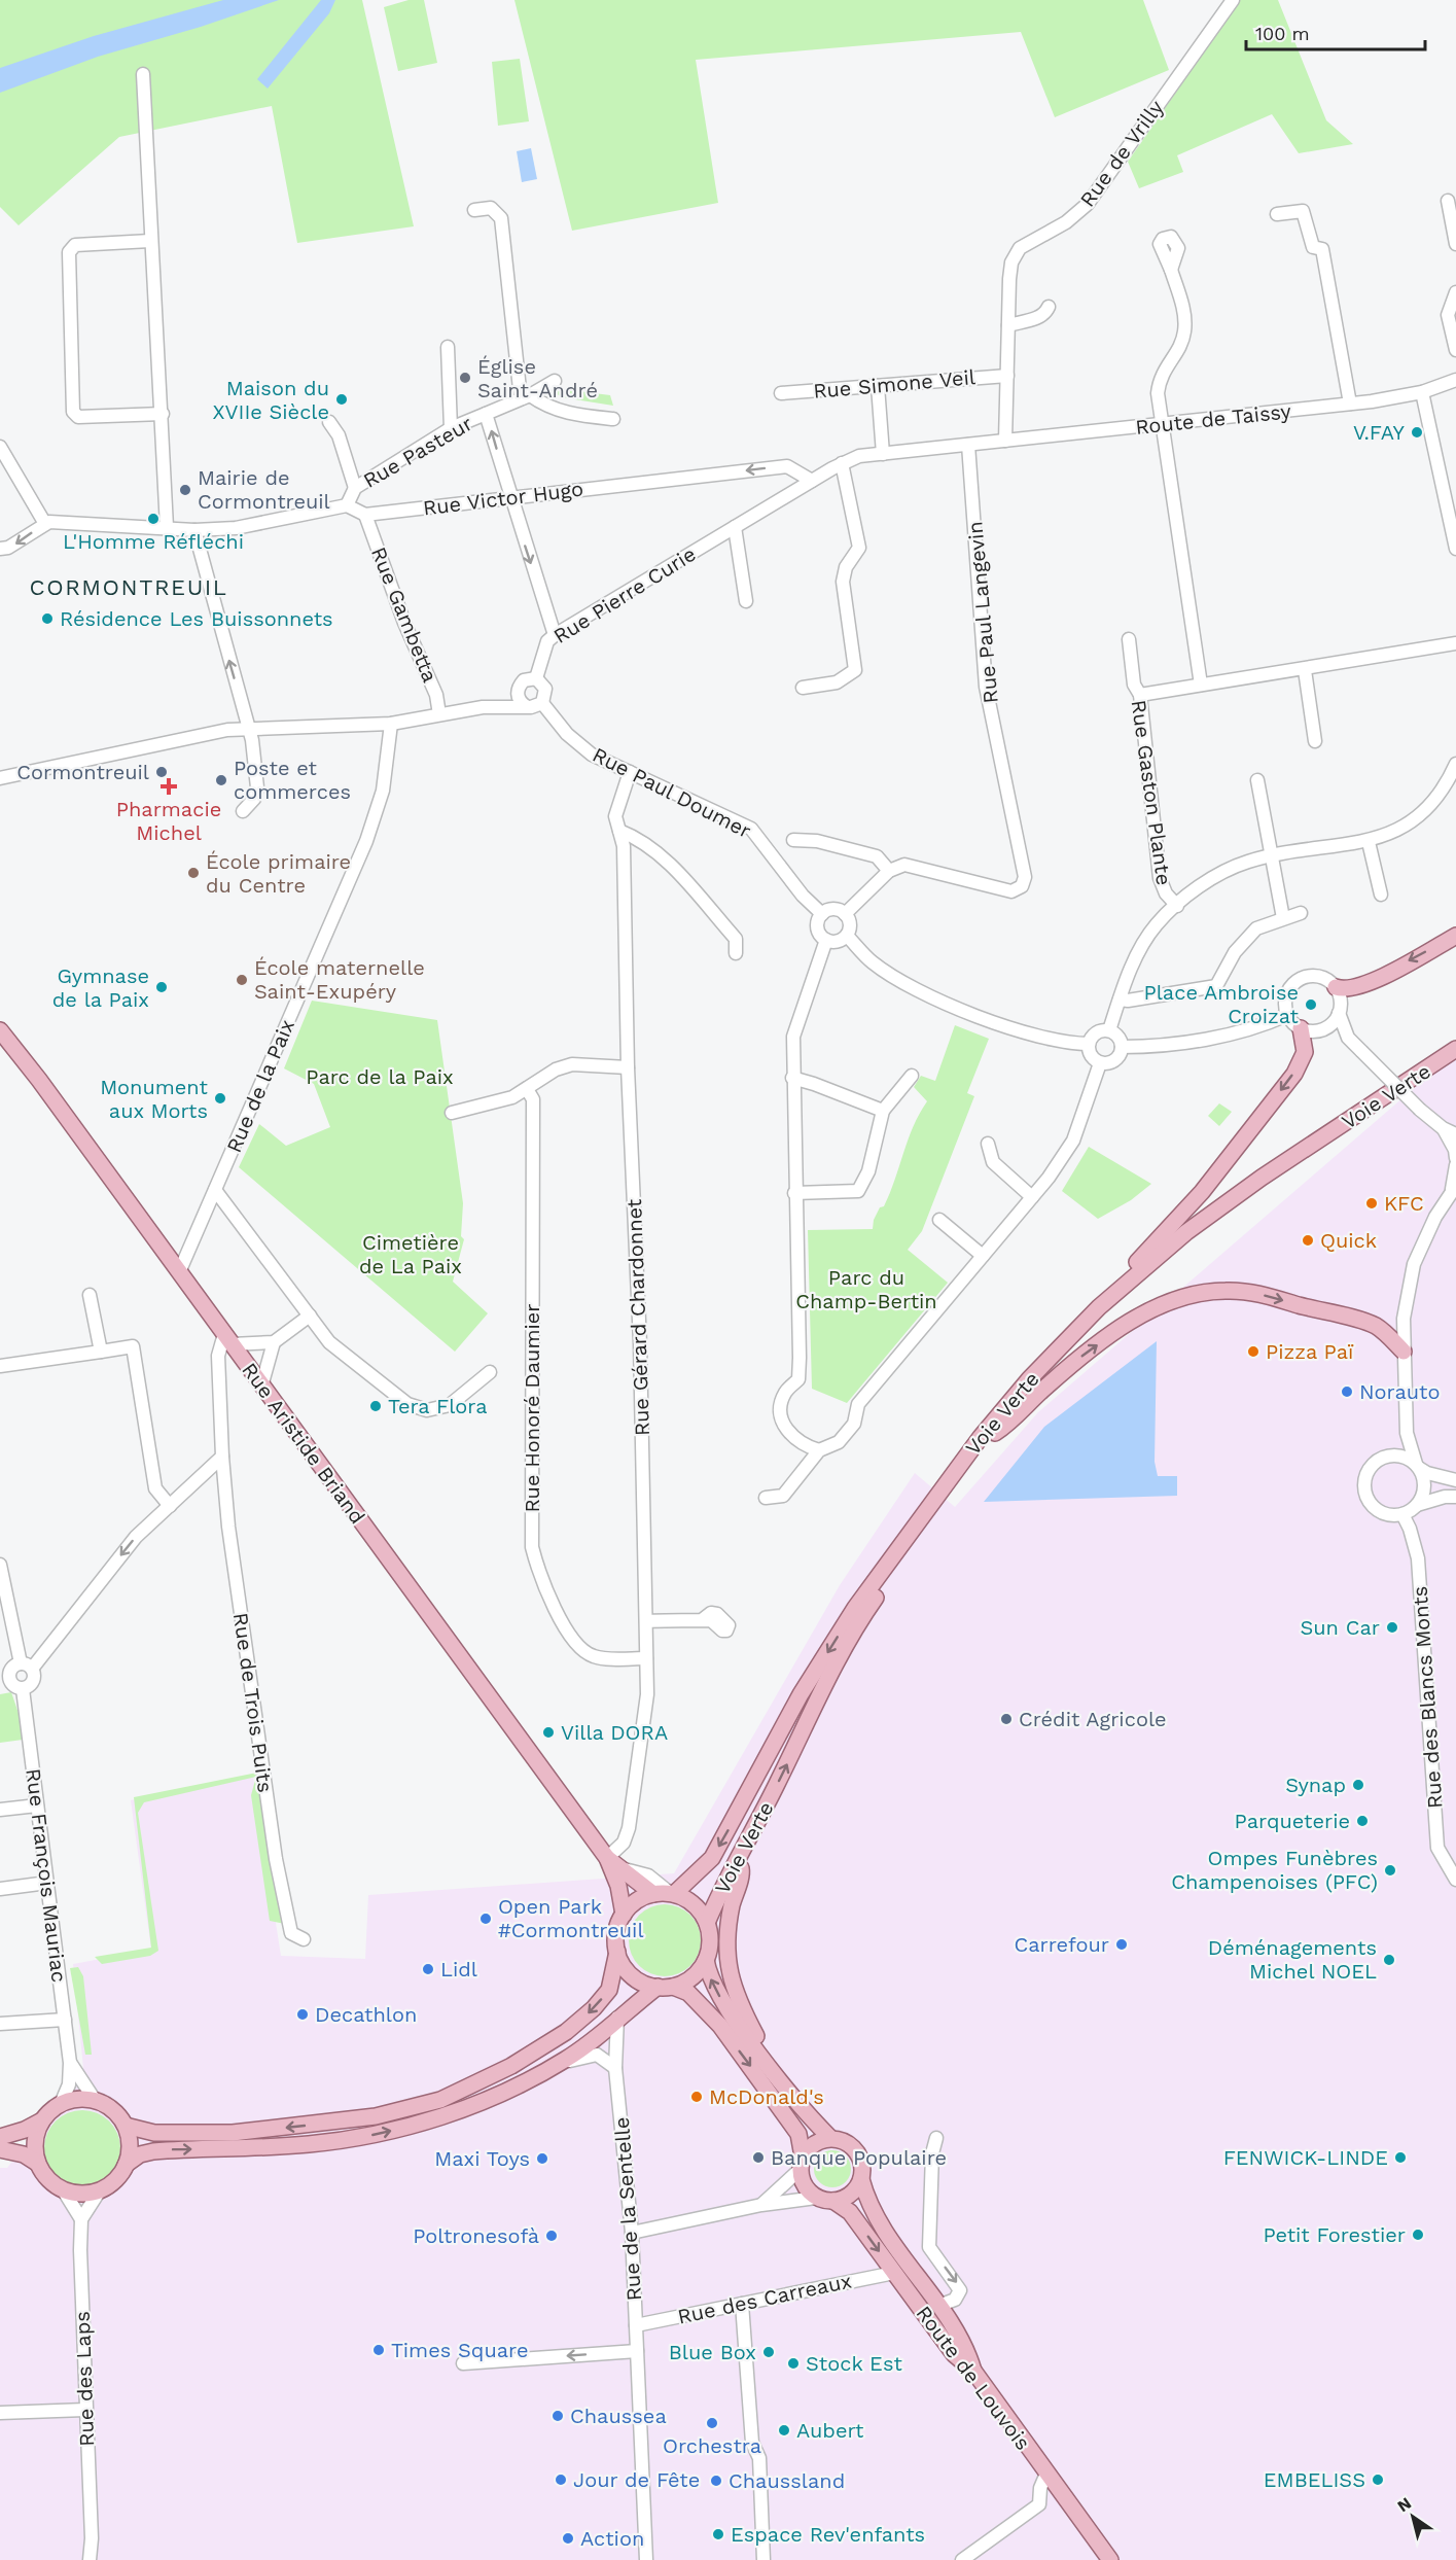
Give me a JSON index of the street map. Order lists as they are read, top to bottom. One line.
{"streets":{"main road":["Voie Verte","Rue Aristide Briand","Route de Louvois"],"street":["Rue de Vrilly","Rue Simone Veil","Route de Taissy","Rue Pasteur","Rue Victor Hugo","Rue Pierre Curie","Rue Paul Langevin","Rue Gambetta","Rue Paul Doumer","Rue Gaston Plante","Rue de la Paix","Rue Gérard Chardonnet","Rue Honoré Daumier","Rue des Blancs Monts","Rue de Trois Puits","Rue François Mauriac","Rue de la Sentelle","Rue des Carreaux","Rue des Laps"]},"crossings":[["Rue de Vrilly","Rue Simone Veil"],["Rue de Vrilly","Route de Taissy"],["Route de Taissy","Rue Paul Langevin"],["Rue Pasteur","Rue Victor Hugo"],["Rue Pasteur","Rue Pierre Curie"],["Rue Victor Hugo","Rue Pierre Curie"],["Rue Victor Hugo","Rue Gambetta"],["Rue Pierre Curie","Rue Paul Doumer"],["Rue Paul Doumer","Rue Gérard Chardonnet"],["Rue de la Paix","Rue Aristide Briand"],["Voie Verte","Rue Aristide Briand"],["Rue Gérard Chardonnet","Rue Honoré Daumier"],["Rue Gérard Chardonnet","Rue Aristide Briand"],["Rue de la Sentelle","Rue des Carreaux"],["Rue des Carreaux","Route de Louvois"]],"districts":["CORMONTREUIL"],"parks":["Parc de la Paix","Cimetière de La Paix","Parc du Champ-Bertin"],"places":{"other":["Église Saint-André","Maison du XVIIe Siècle","V.FAY","Mairie de Cormontreuil","L'Homme Réfléchi","Résidence Les Buissonnets","Cormontreuil","Poste et commerces","École primaire du Centre","École maternelle Saint-Exupéry","Gymnase de la Paix","Place Ambroise Croizat","Monument aux Morts","KFC","Quick","Pizza Paï","Norauto","Tera Flora","Sun Car","Crédit Agricole","Villa DORA","Synap","Parqueterie","Ompes Funèbres Champenoises (PFC)","Open Park #Cormontreuil","Carrefour","Déménagements Michel NOEL","Lidl","Decathlon","McDonald's","Banque Populaire","FENWICK-LINDE","Maxi Toys","Petit Forestier","Poltronesofà","Times Square","Blue Box","Stock Est","Chaussea","Orchestra","Aubert","Jour de Fête","EMBELISS","Chaussland","Espace Rev'enfants","Action"],"health":["Pharmacie Michel"]},"scale_bar":"100 m","north":"top left"}
